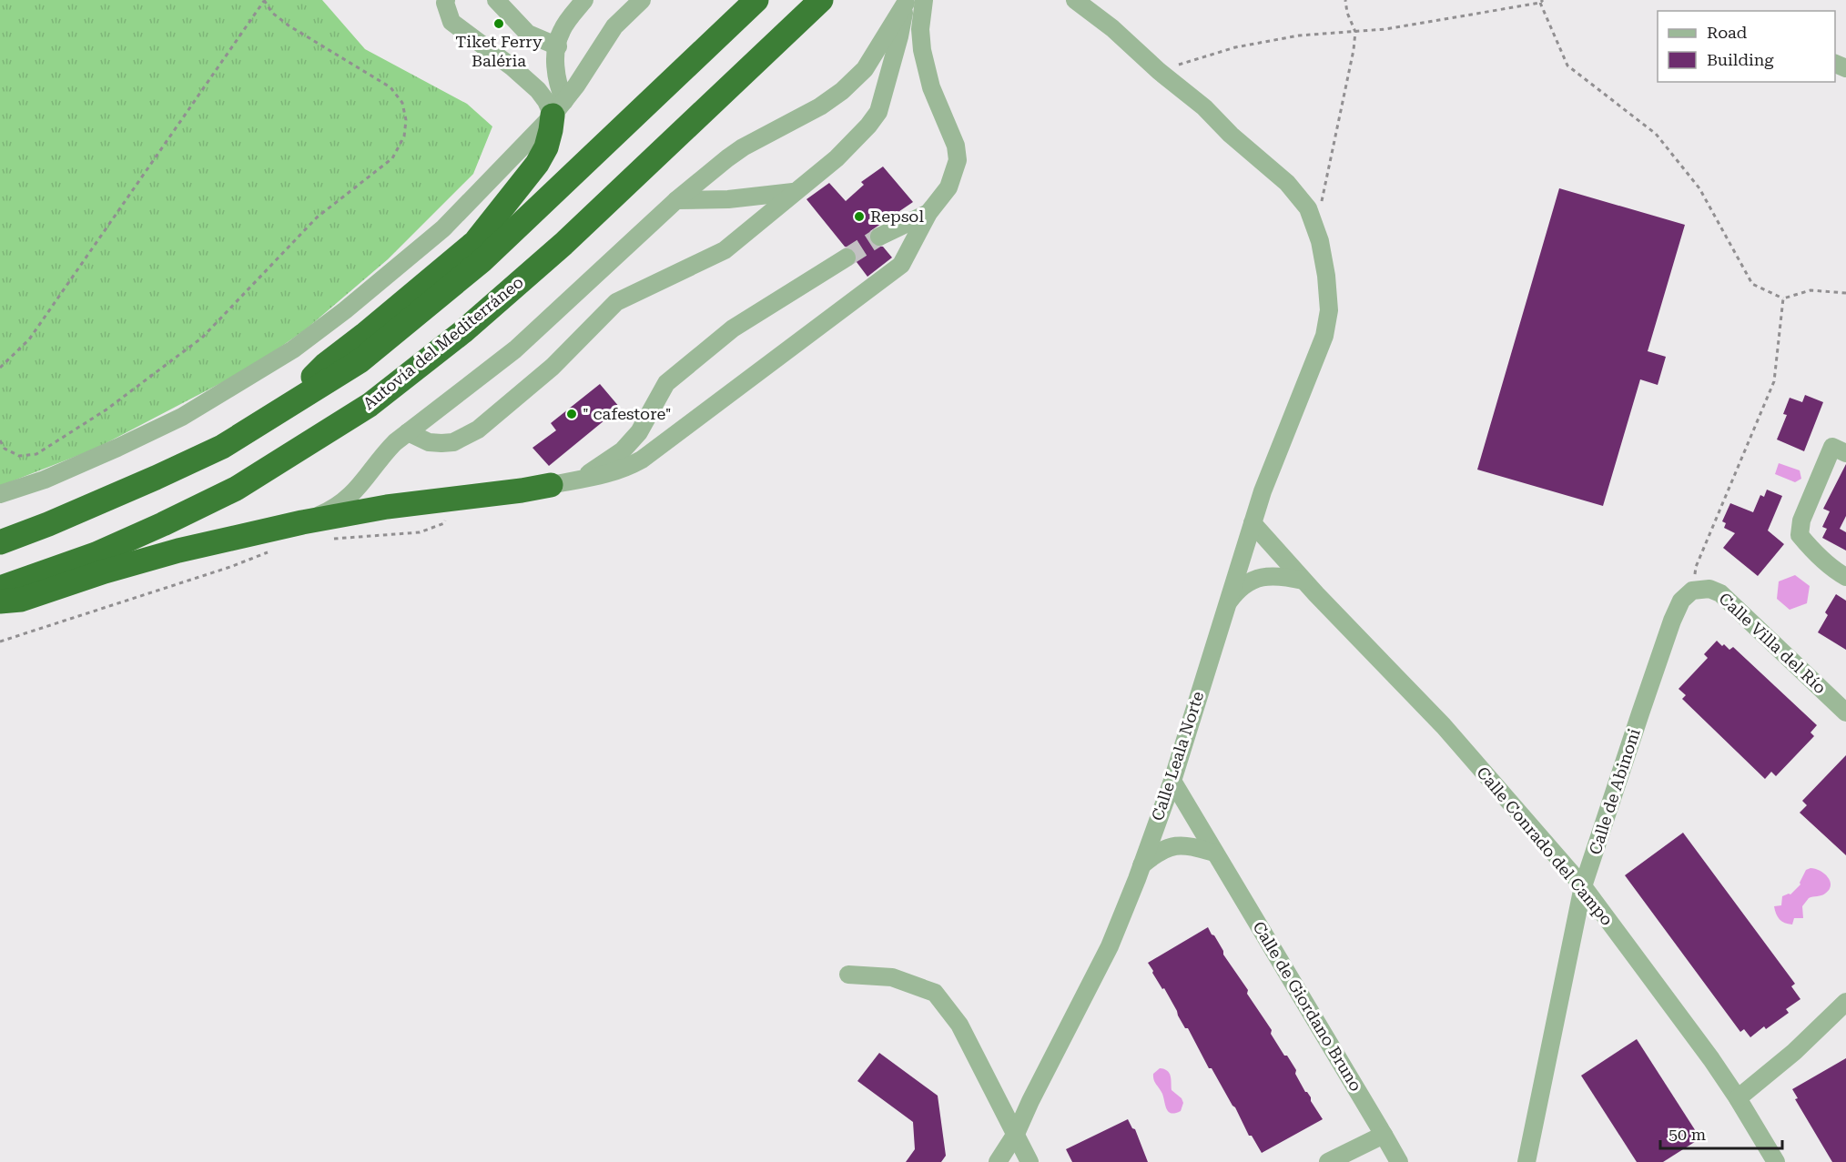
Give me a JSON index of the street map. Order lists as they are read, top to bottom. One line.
{"streets":{"highway":["Autovía del Mediterráneo"],"street":["Calle Villa del Río","Calle Leala Norte","Calle de Abinoni","Calle Conrado del Campo","Calle de Giordano Bruno"]},"crossings":[["Calle Villa del Río","Calle de Abinoni"],["Calle Leala Norte","Calle Conrado del Campo"],["Calle Leala Norte","Calle de Giordano Bruno"],["Calle de Abinoni","Calle Conrado del Campo"]],"places":["Tiket Ferry Baléria","Repsol","\" cafestore\""],"legend":["Road","Building"],"scale_bar":"50 m"}
